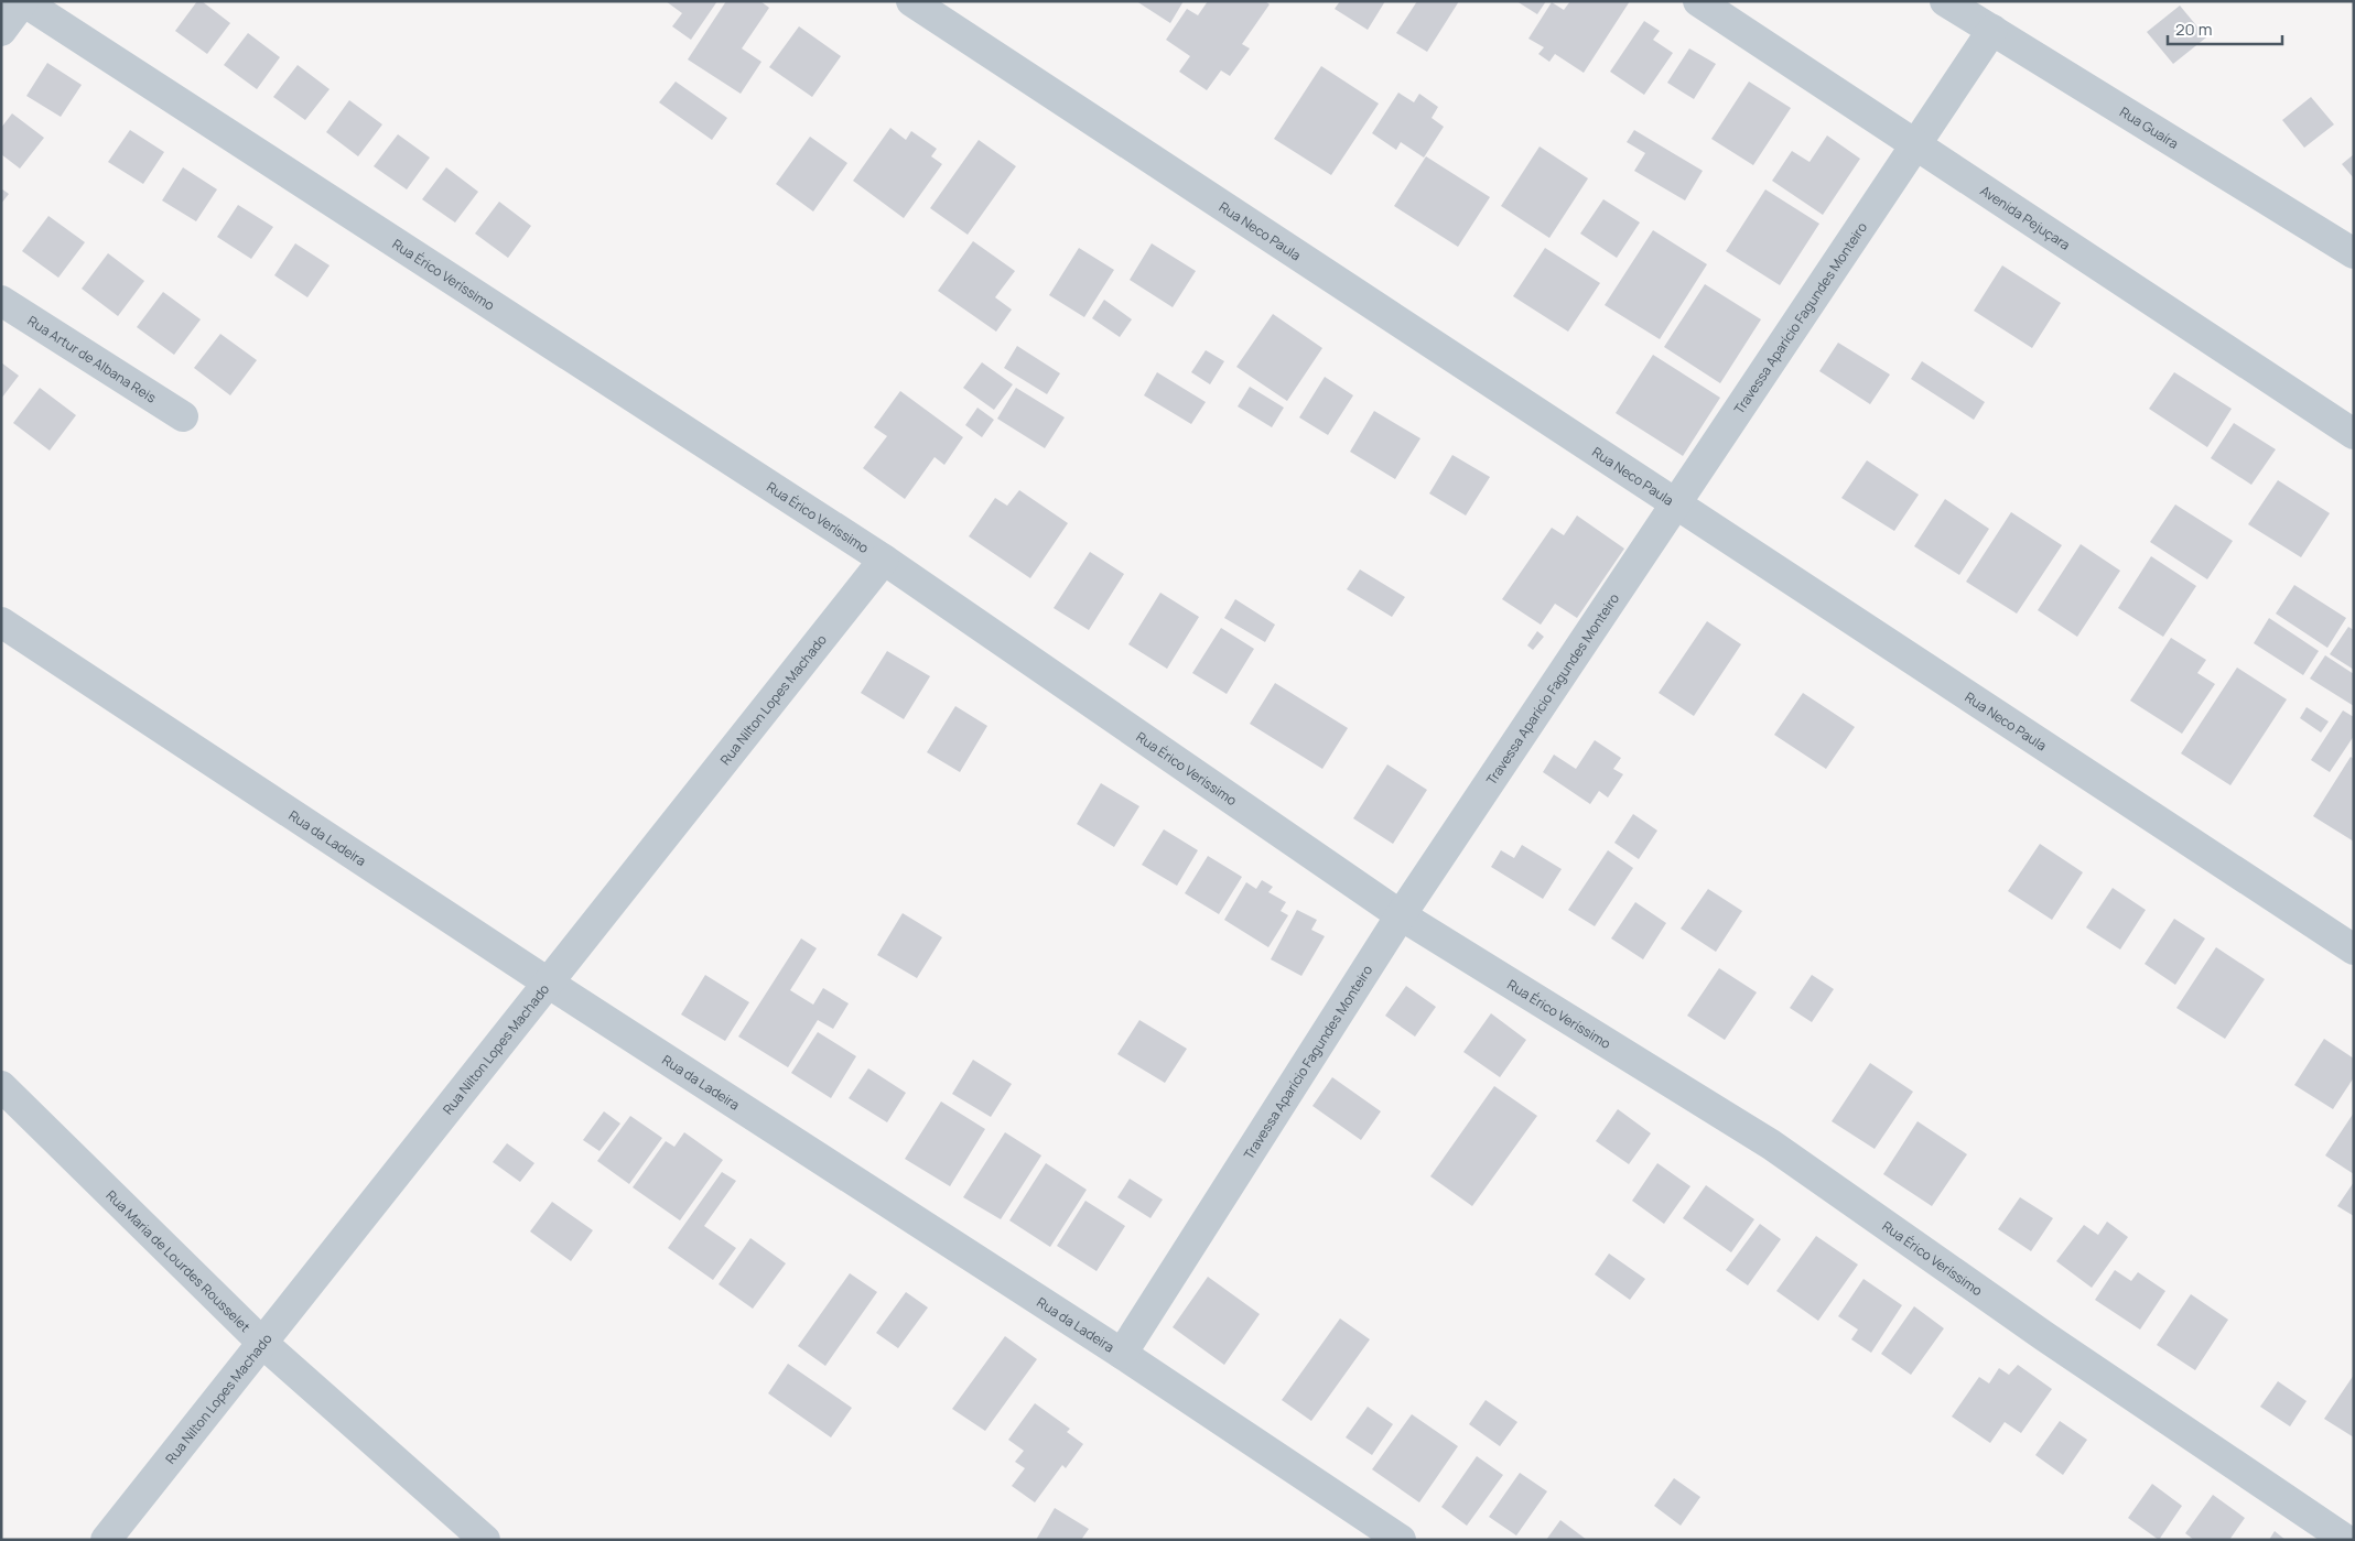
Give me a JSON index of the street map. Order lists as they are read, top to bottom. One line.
{"streets":{"street":["Rua Guaíra","Avenida Pejuçara","Rua Neco Paula","Rua Érico Veríssimo","Travessa Aparício Fagundes Monteiro","Rua Artur de Albana Reis","Rua Nilton Lopes Machado","Rua da Ladeira","Rua Maria de Lourdes Rousselet"]},"crossings":[["Rua Guaíra","Travessa Aparício Fagundes Monteiro"],["Avenida Pejuçara","Travessa Aparício Fagundes Monteiro"],["Rua Neco Paula","Travessa Aparício Fagundes Monteiro"],["Rua Érico Veríssimo","Travessa Aparício Fagundes Monteiro"],["Rua Érico Veríssimo","Rua Nilton Lopes Machado"],["Travessa Aparício Fagundes Monteiro","Rua da Ladeira"],["Rua Nilton Lopes Machado","Rua da Ladeira"],["Rua Nilton Lopes Machado","Rua Maria de Lourdes Rousselet"]],"scale_bar":"20 m"}
